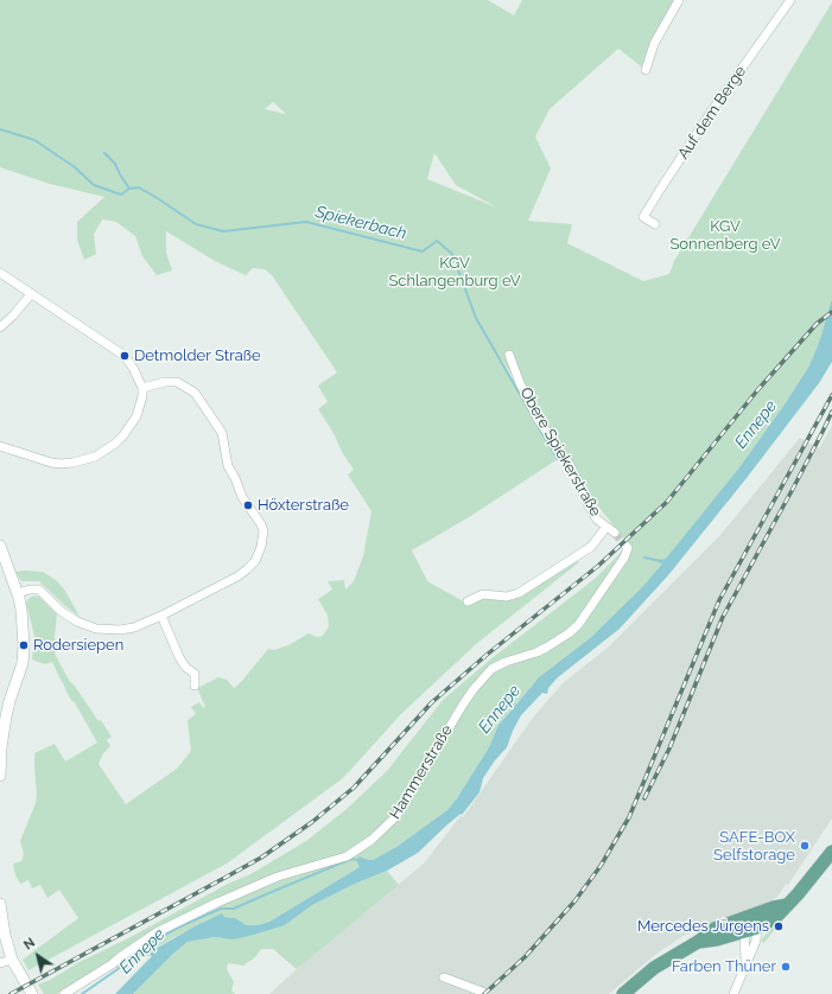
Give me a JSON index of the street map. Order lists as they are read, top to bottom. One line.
{"streets":{"street":["Auf dem Berge","Obere Spiekerstraße","Hammerstraße"]},"water":["Spiekerbach","Ennepe"],"parks":["KGV Sonnenberg eV","KGV Schlangenburg eV"],"places":["Detmolder Straße","Höxterstraße","Rodersiepen","SAFE-BOX Selfstorage","Mercedes Jürgens","Farben Thüner"],"north":"top left"}
